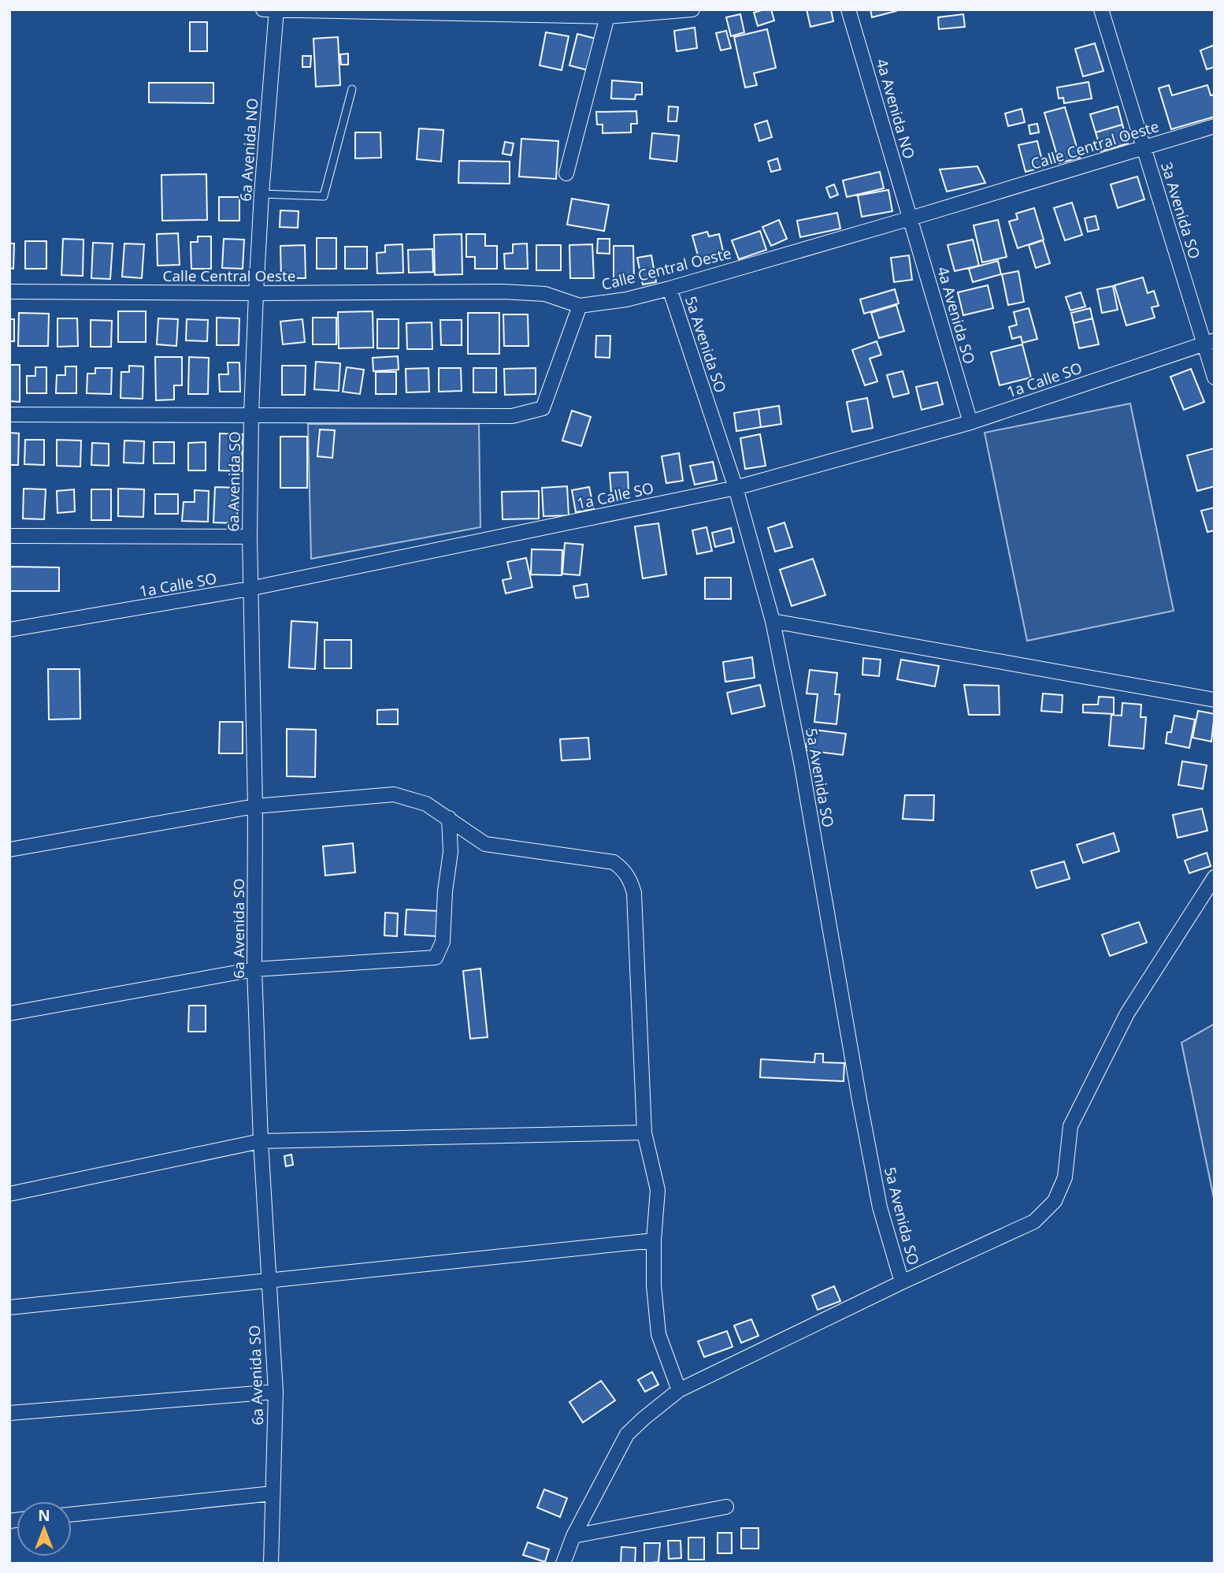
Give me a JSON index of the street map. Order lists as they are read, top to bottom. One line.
{"streets":{"street":["4a Avenida NO","Calle Central Oeste","6a Avenida NO","3a Avenida SO","4a Avenida SO","5a Avenida SO","1a Calle SO","6a Avenida SO"]},"crossings":[["4a Avenida NO","Calle Central Oeste"],["4a Avenida NO","4a Avenida SO"],["Calle Central Oeste","6a Avenida NO"],["Calle Central Oeste","3a Avenida SO"],["Calle Central Oeste","4a Avenida SO"],["Calle Central Oeste","5a Avenida SO"],["Calle Central Oeste","6a Avenida SO"],["6a Avenida NO","6a Avenida SO"],["3a Avenida SO","1a Calle SO"],["4a Avenida SO","1a Calle SO"],["5a Avenida SO","1a Calle SO"],["1a Calle SO","6a Avenida SO"]],"north":"top"}
